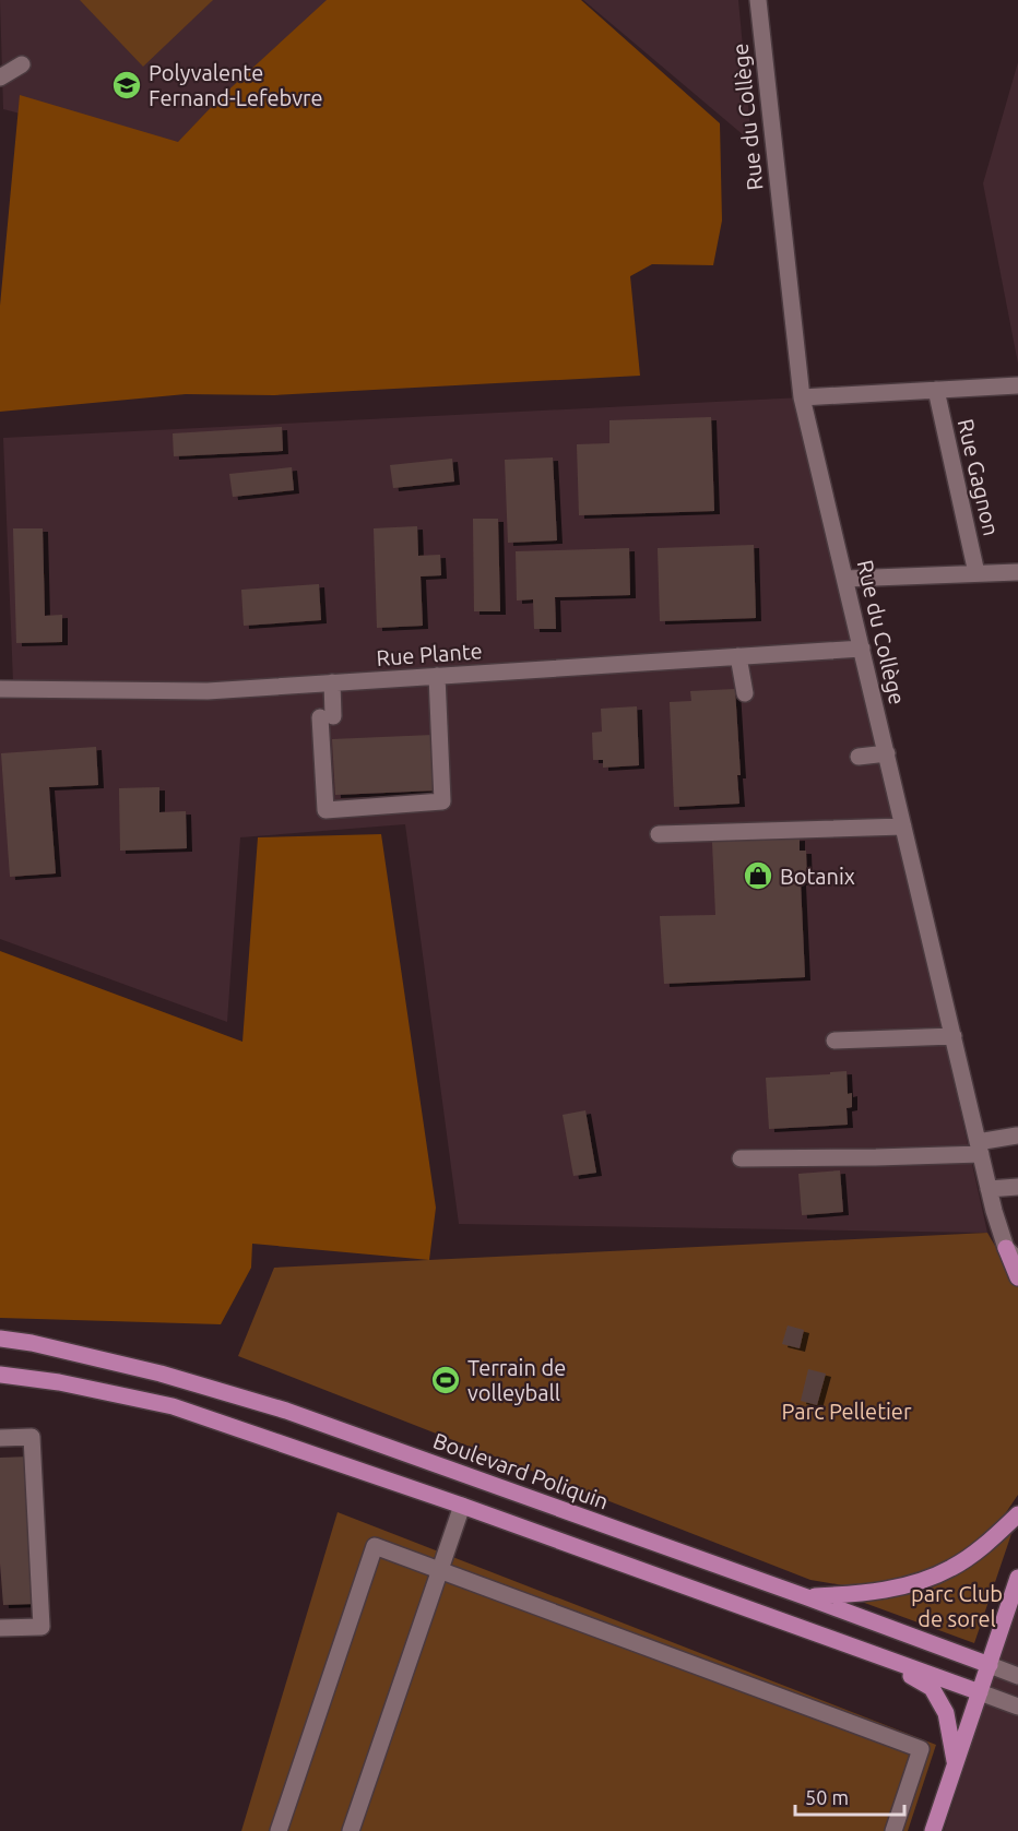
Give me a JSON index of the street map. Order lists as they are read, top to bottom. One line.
{"streets":{"main road":["Boulevard Poliquin"],"street":["Rue du Collège","Rue Gagnon","Rue Plante"]},"crossings":[["Rue du Collège","Rue Plante"]],"parks":["Parc Pelletier","parc Club de sorel"],"places":{"school or university":["Polyvalente Fernand-Lefebvre"],"shop":["Botanix"],"sports":["Terrain de volleyball"]},"scale_bar":"50 m"}
